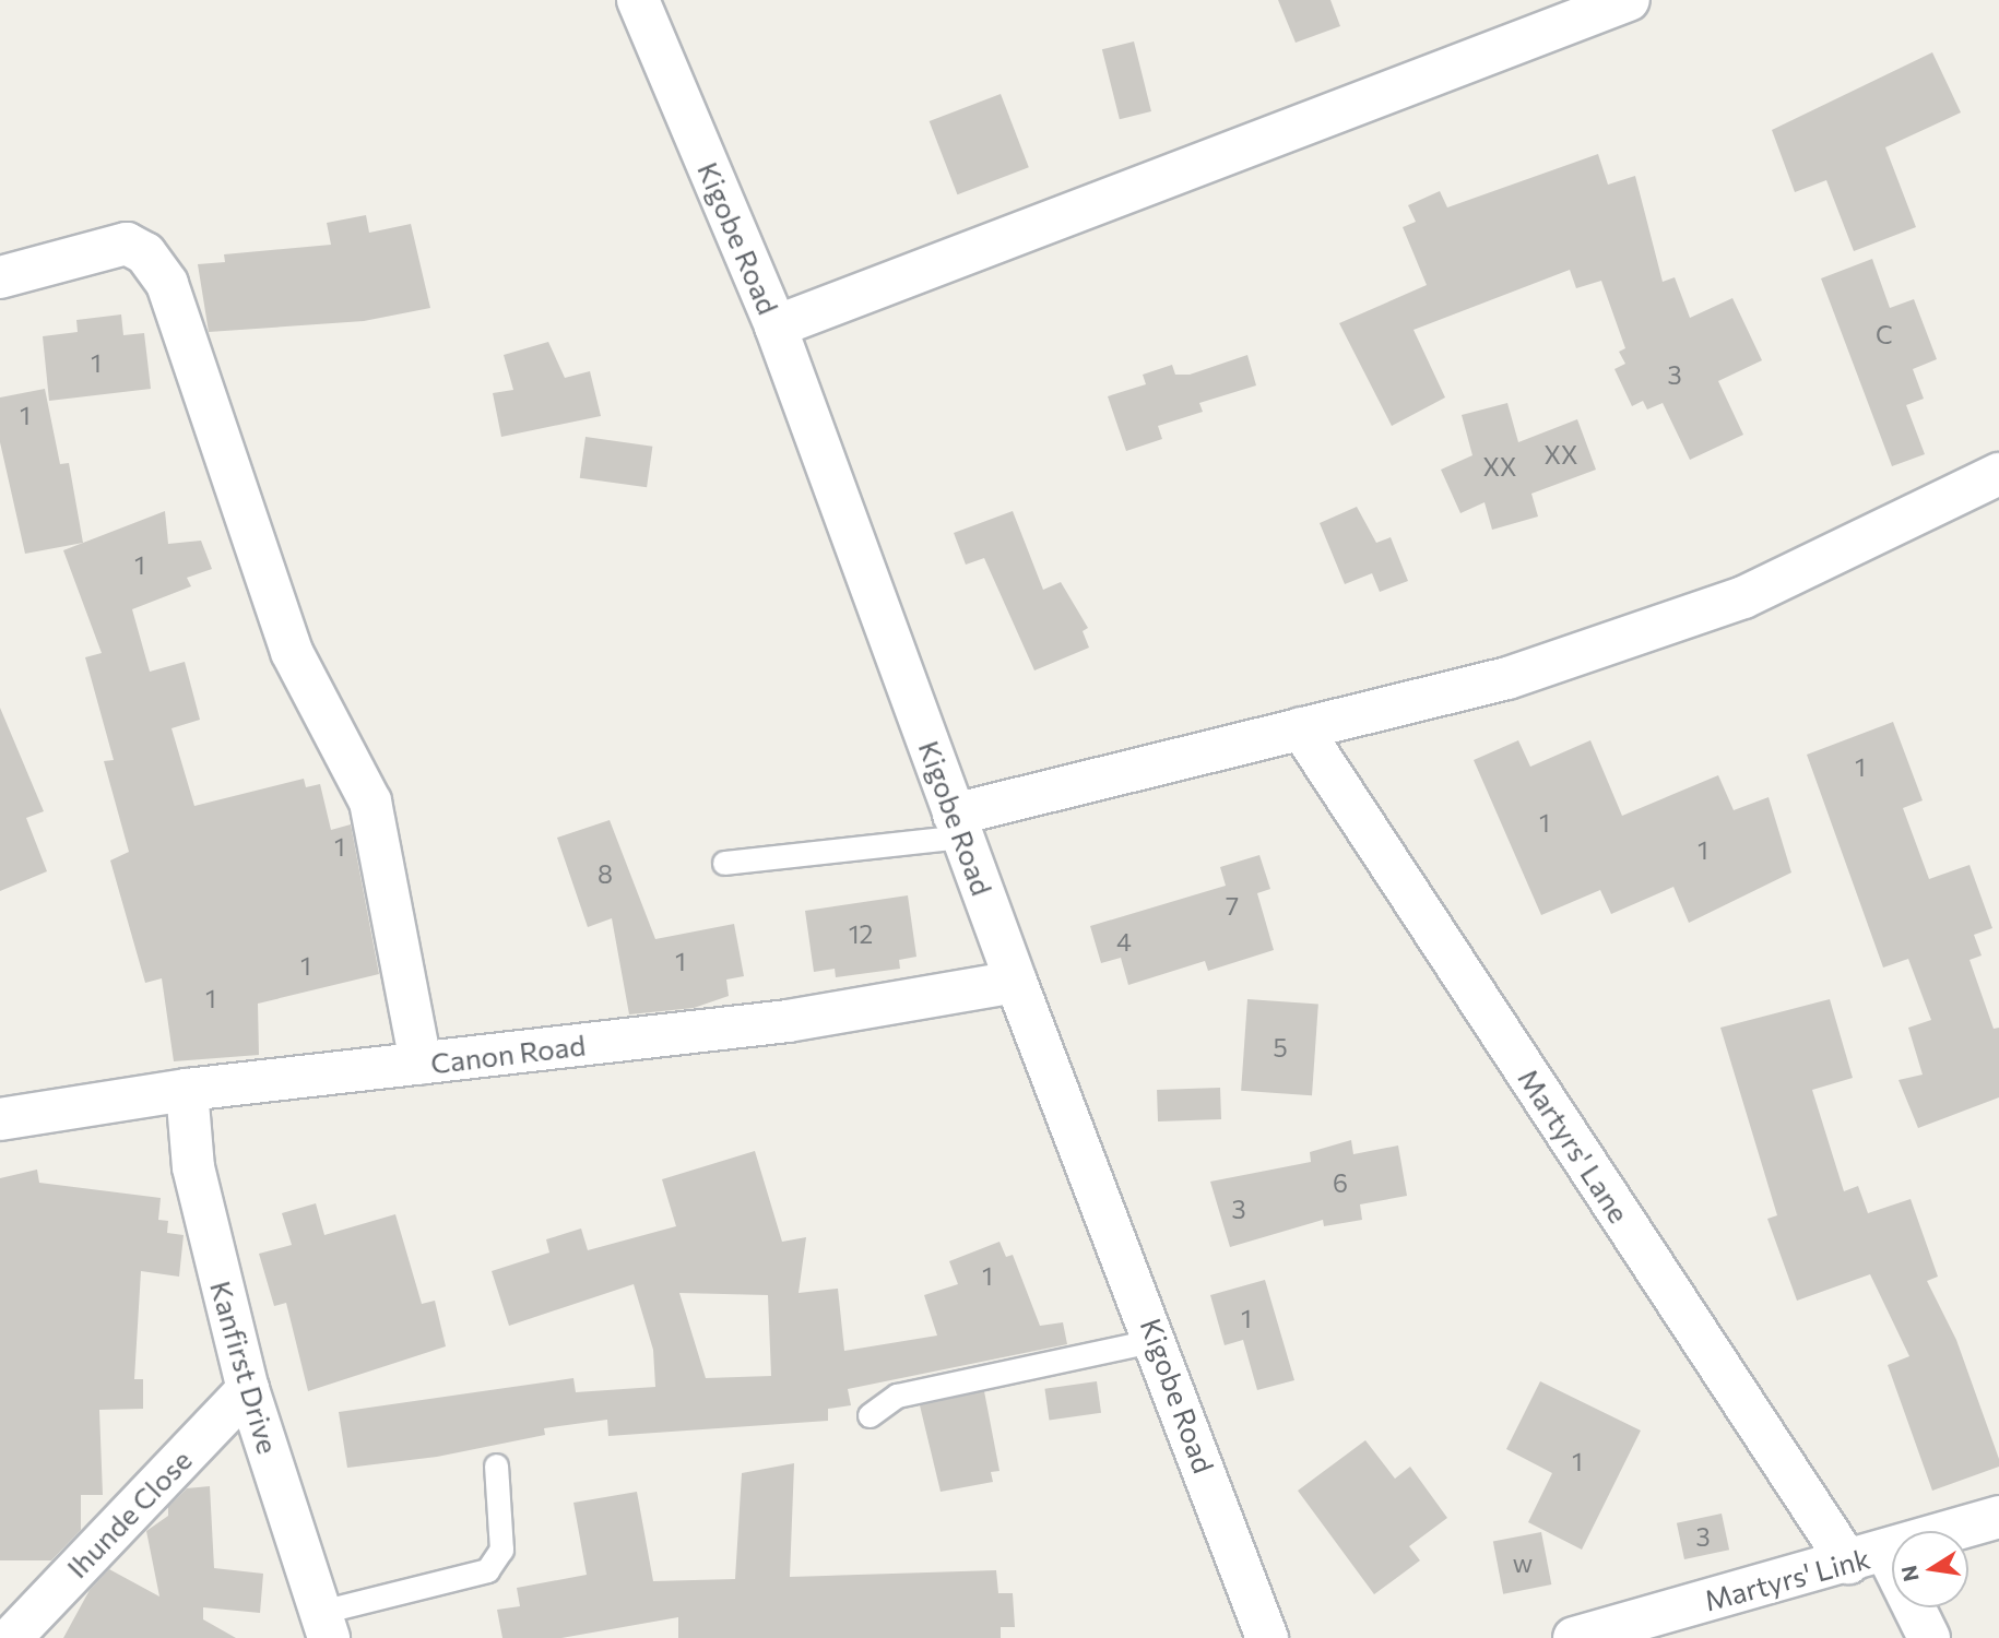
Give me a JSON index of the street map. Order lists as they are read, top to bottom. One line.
{"streets":{"street":["Kigobe Road","Canon Road","Martyrs' Lane","Kanfirst Drive","Ihunde Close","Martyrs' Link"]},"crossings":[["Kigobe Road","Canon Road"],["Canon Road","Kanfirst Drive"],["Martyrs' Lane","Martyrs' Link"],["Kanfirst Drive","Ihunde Close"]],"house_numbers":["C","1","3","1","XX","XX","1","1","1","1","1","8","7","12","4","1","1","1","5","6","3","1","1","1","3","w"],"north":"left"}
